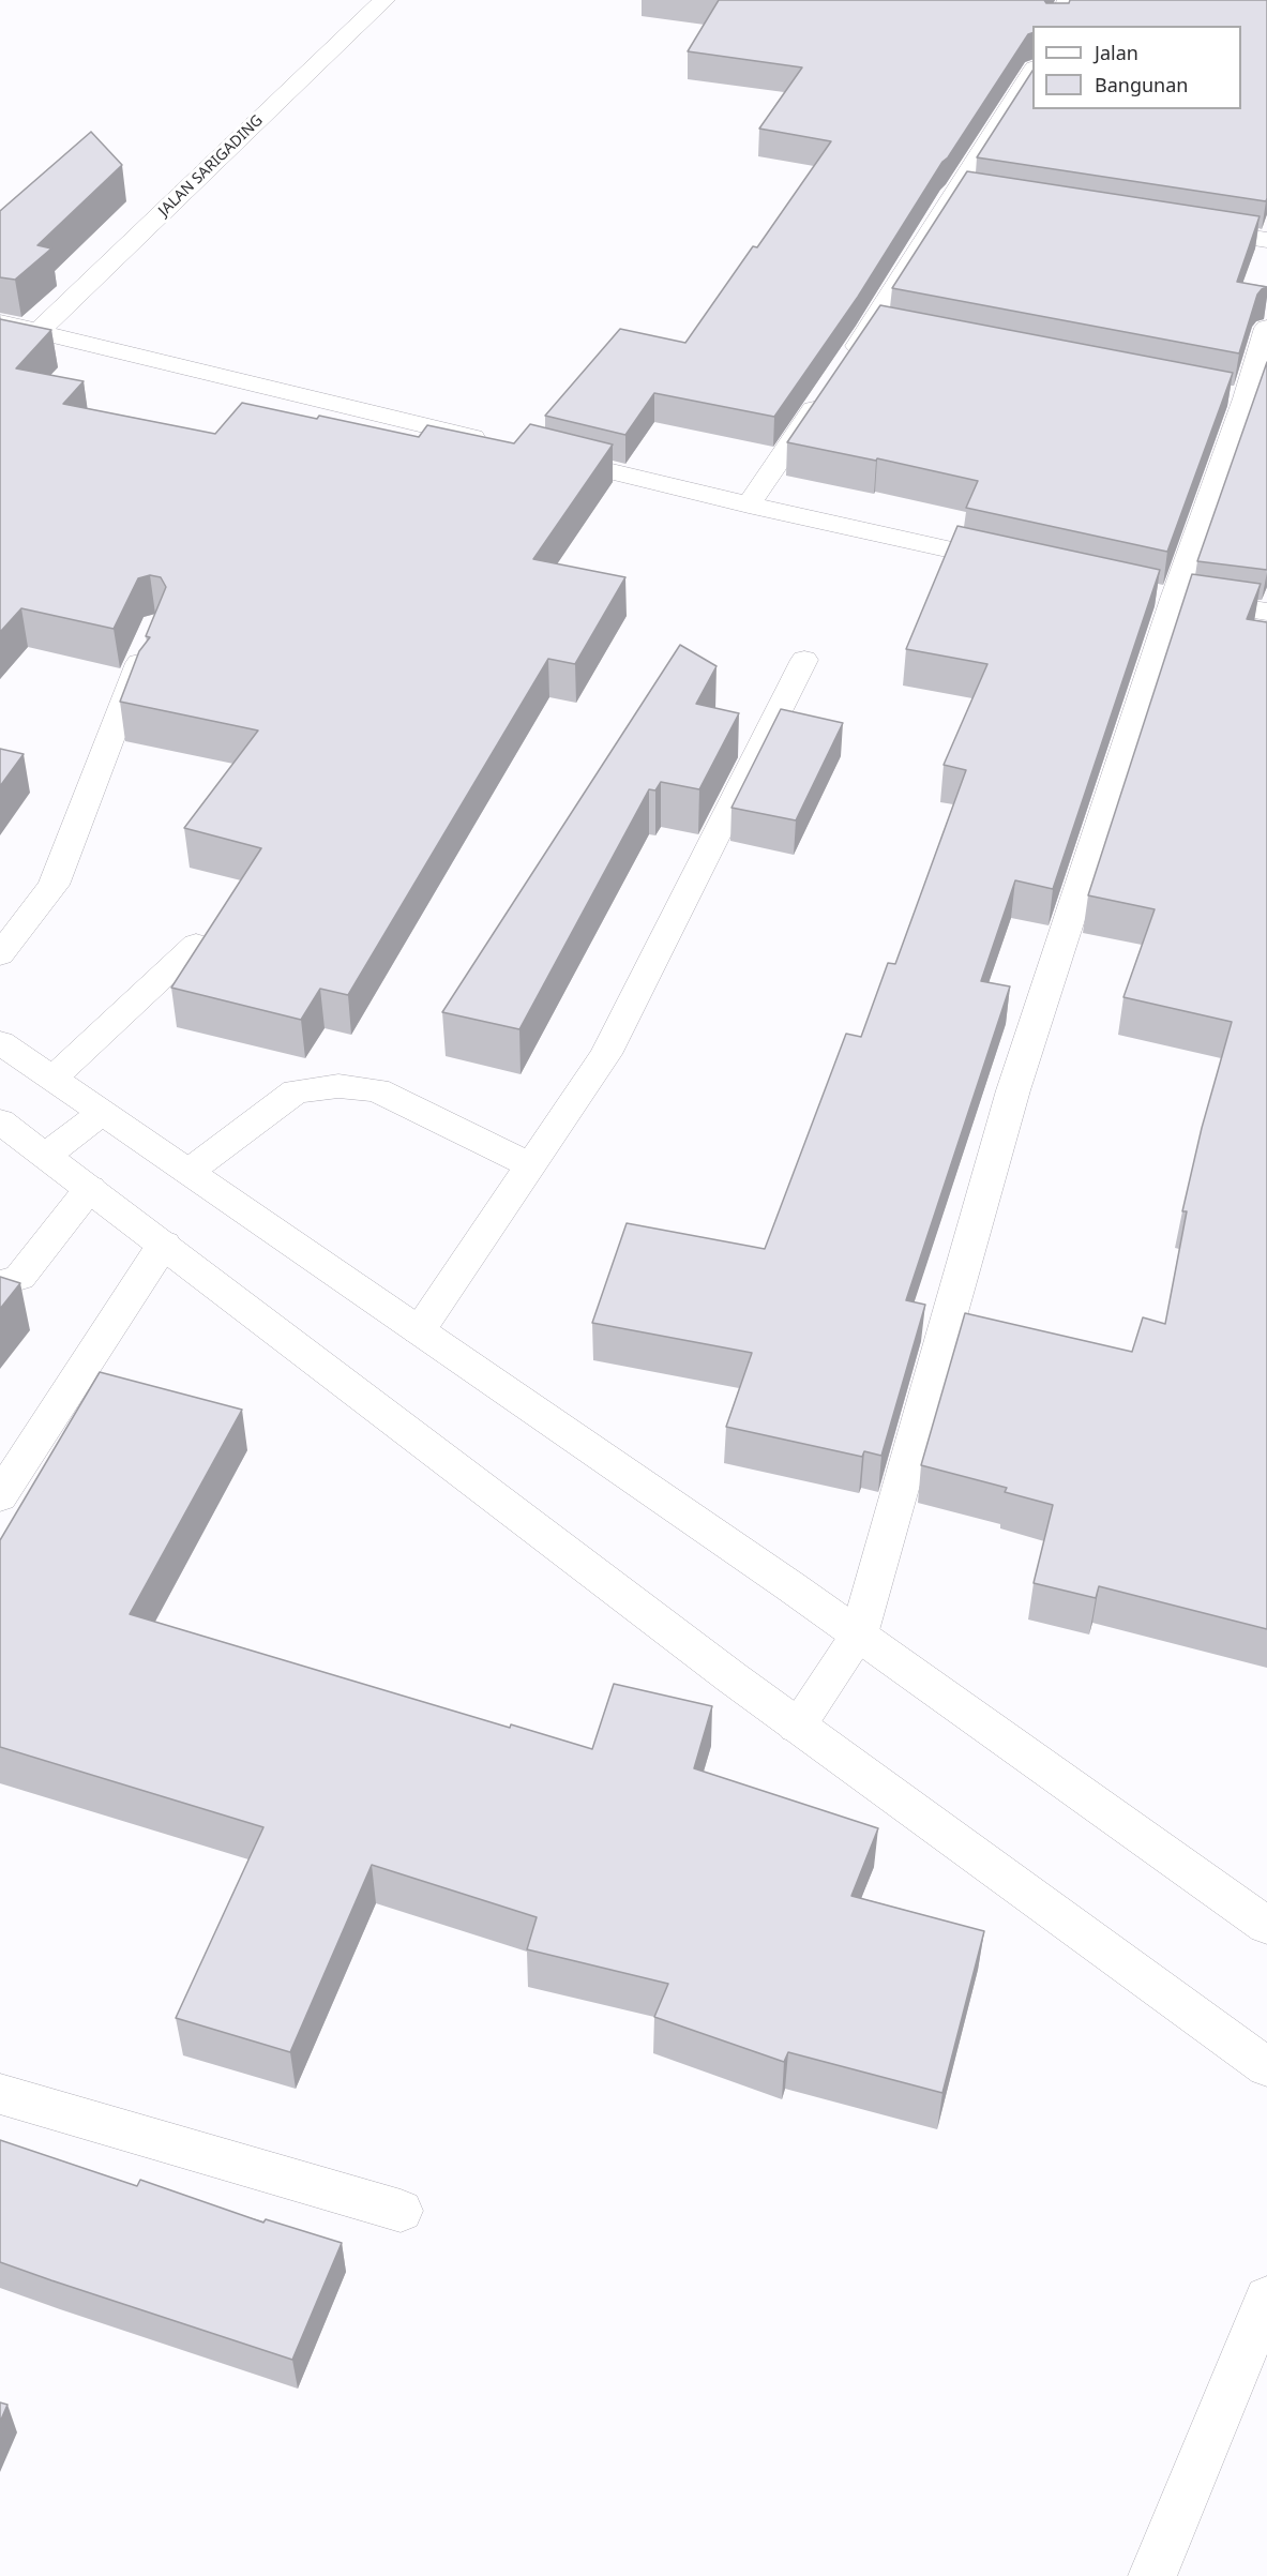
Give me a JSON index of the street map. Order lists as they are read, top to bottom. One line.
{"streets":{"street":["JALAN SARIGADING"]},"legend":["Jalan","Bangunan"]}
